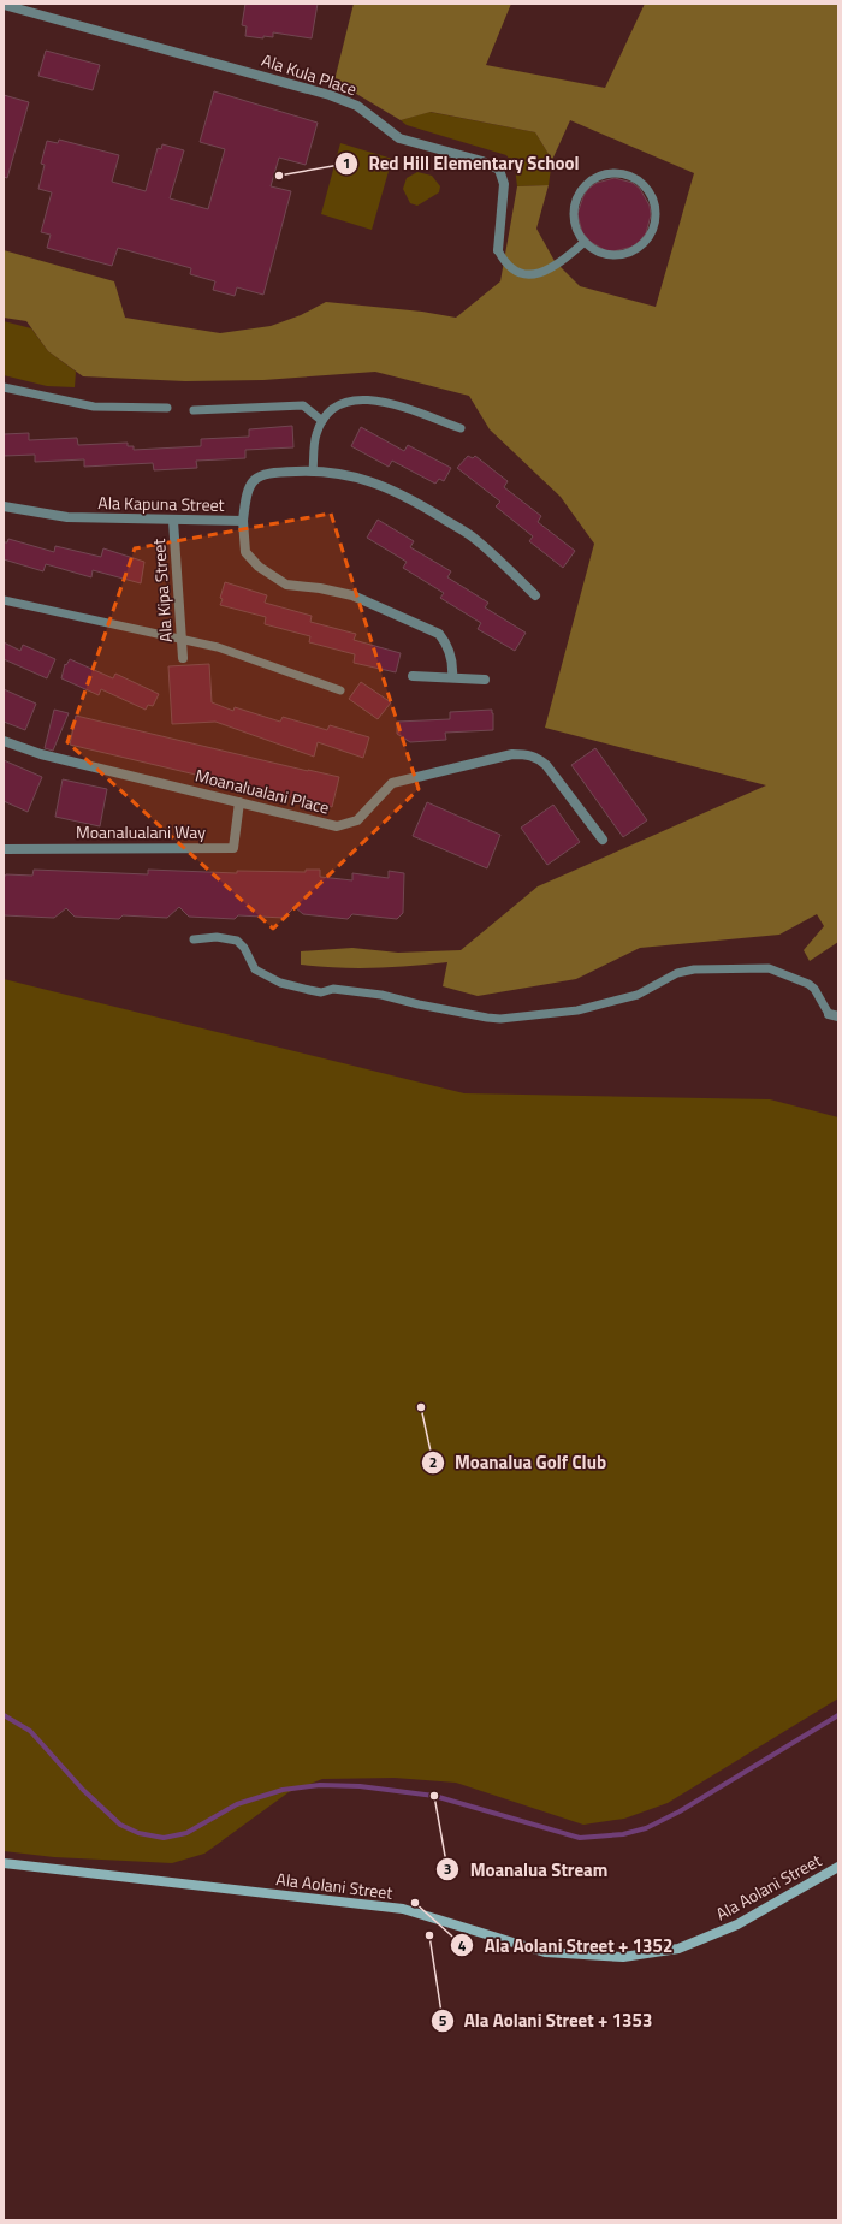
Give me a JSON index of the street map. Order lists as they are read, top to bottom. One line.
{"streets":{"street":["Ala Kula Place","Ala Kapuna Street","Ala Kipa Street","Moanalualani Place","Moanalualani Way","Ala Aolani Street"]},"crossings":[["Ala Kapuna Street","Ala Kipa Street"],["Moanalualani Place","Moanalualani Way"]],"places":["Red Hill Elementary School","Moanalua Golf Club","Moanalua Stream","Ala Aolani Street + 1352","Ala Aolani Street + 1353"]}
